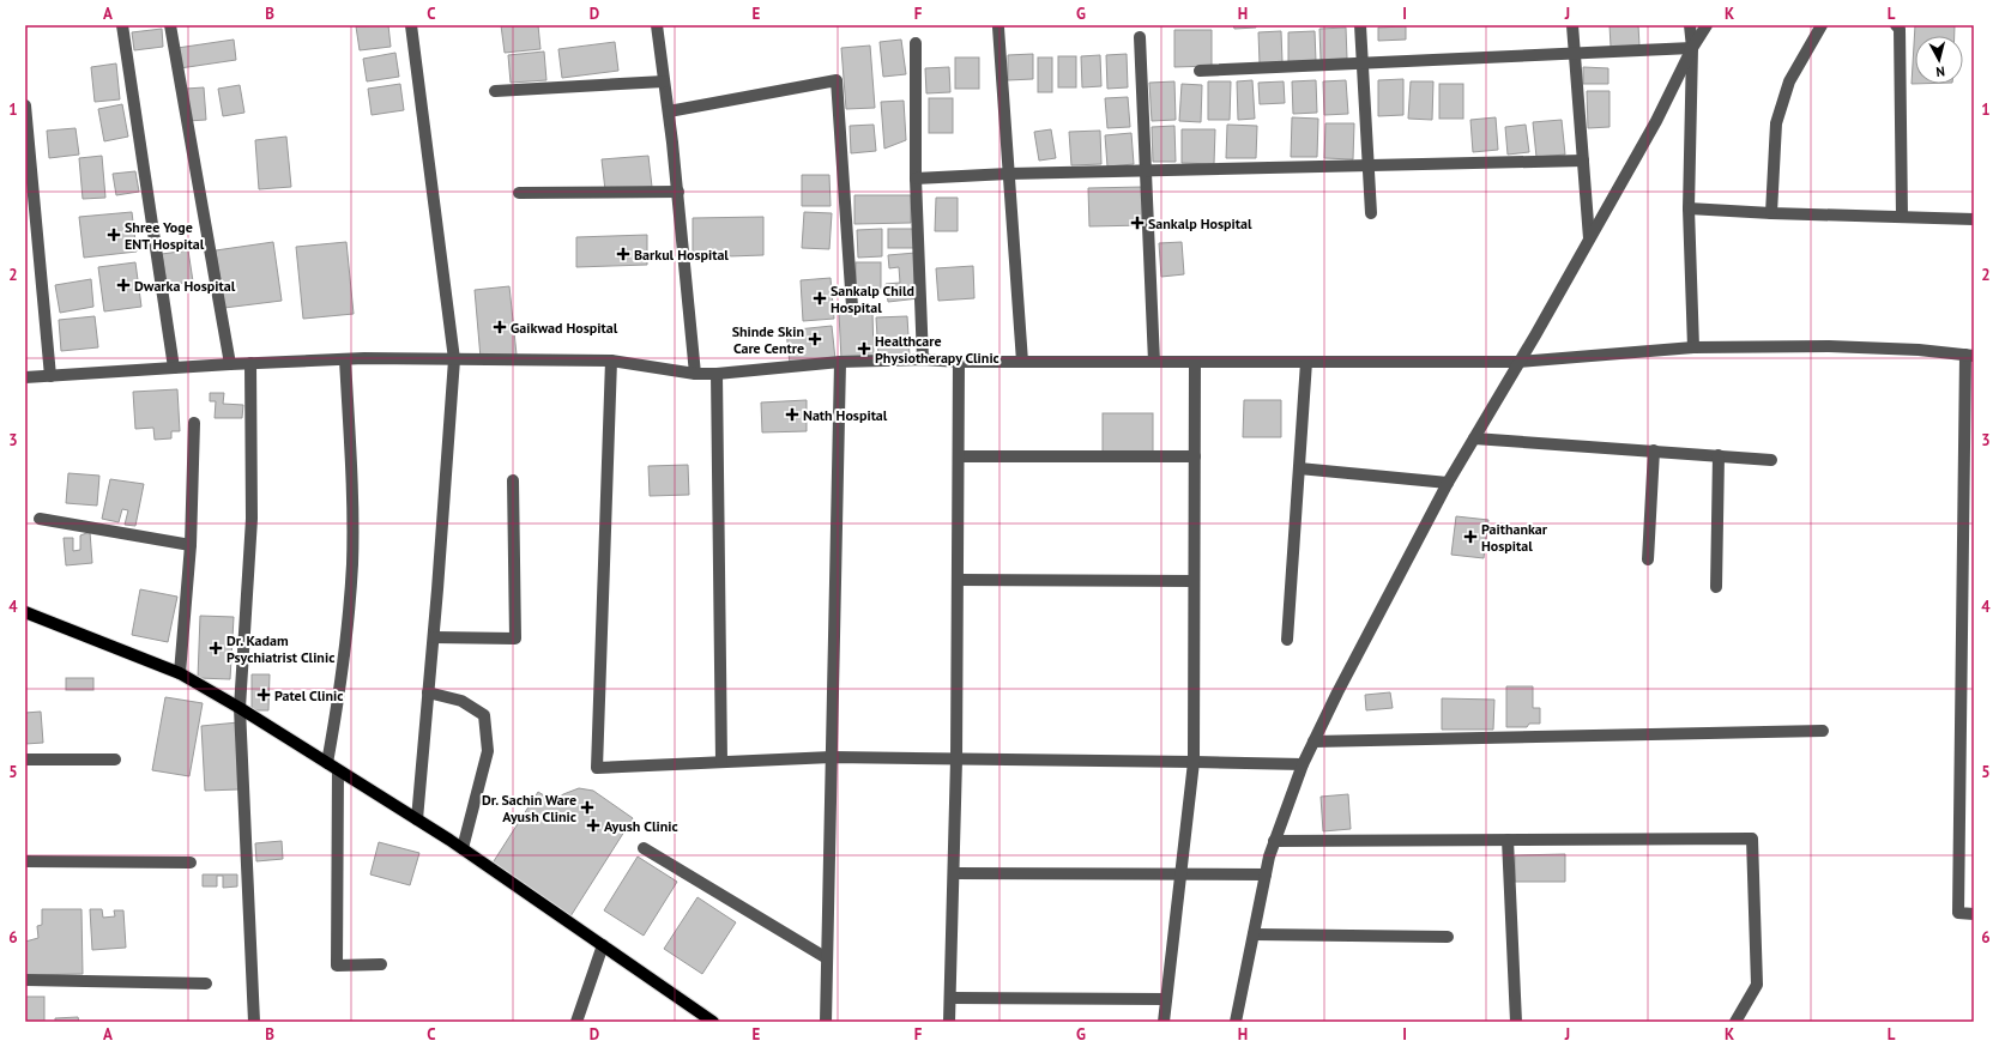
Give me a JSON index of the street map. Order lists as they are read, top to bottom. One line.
{"places":{"health":["Sankalp Hospital","Shree Yoge ENT Hospital","Barkul Hospital","Dwarka Hospital","Sankalp Child Hospital","Gaikwad Hospital","Shinde Skin Care Centre","Healthcare Physiotherapy Clinic","Nath Hospital","Paithankar Hospital","Dr. Kadam Psychiatrist Clinic","Patel Clinic","Dr. Sachin Ware Ayush Clinic","Ayush Clinic"]},"north":"bottom","grid":{"columns":["A","B","C","D","E","F","G","H","I","J","K","L"],"rows":["1","2","3","4","5","6"]}}
